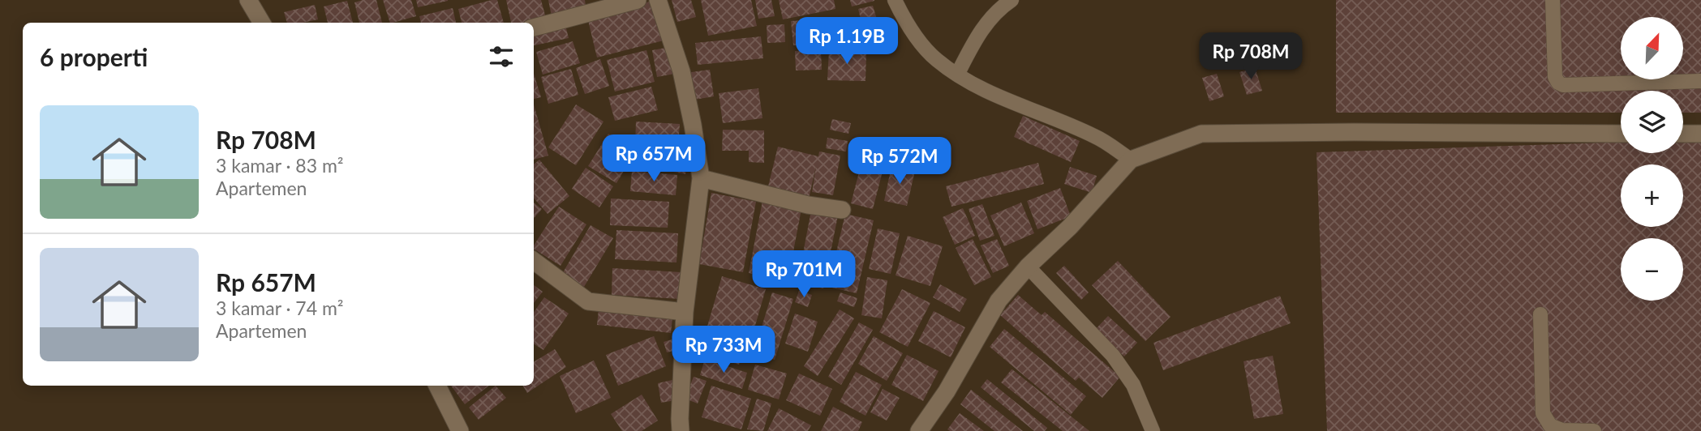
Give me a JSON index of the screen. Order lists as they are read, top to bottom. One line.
{"north":"top right","page":{"map_buttons":["+","−"],"price":["Rp 1.19B","Rp 708M","Rp 657M","Rp 572M","Rp 701M","Rp 733M"],"heading":"6 properti","list":[{"name":"Rp 708M","note":"3 kamar · 83 m² · Apartemen"},{"name":"Rp 657M","note":"3 kamar · 74 m² · Apartemen"}]}}
